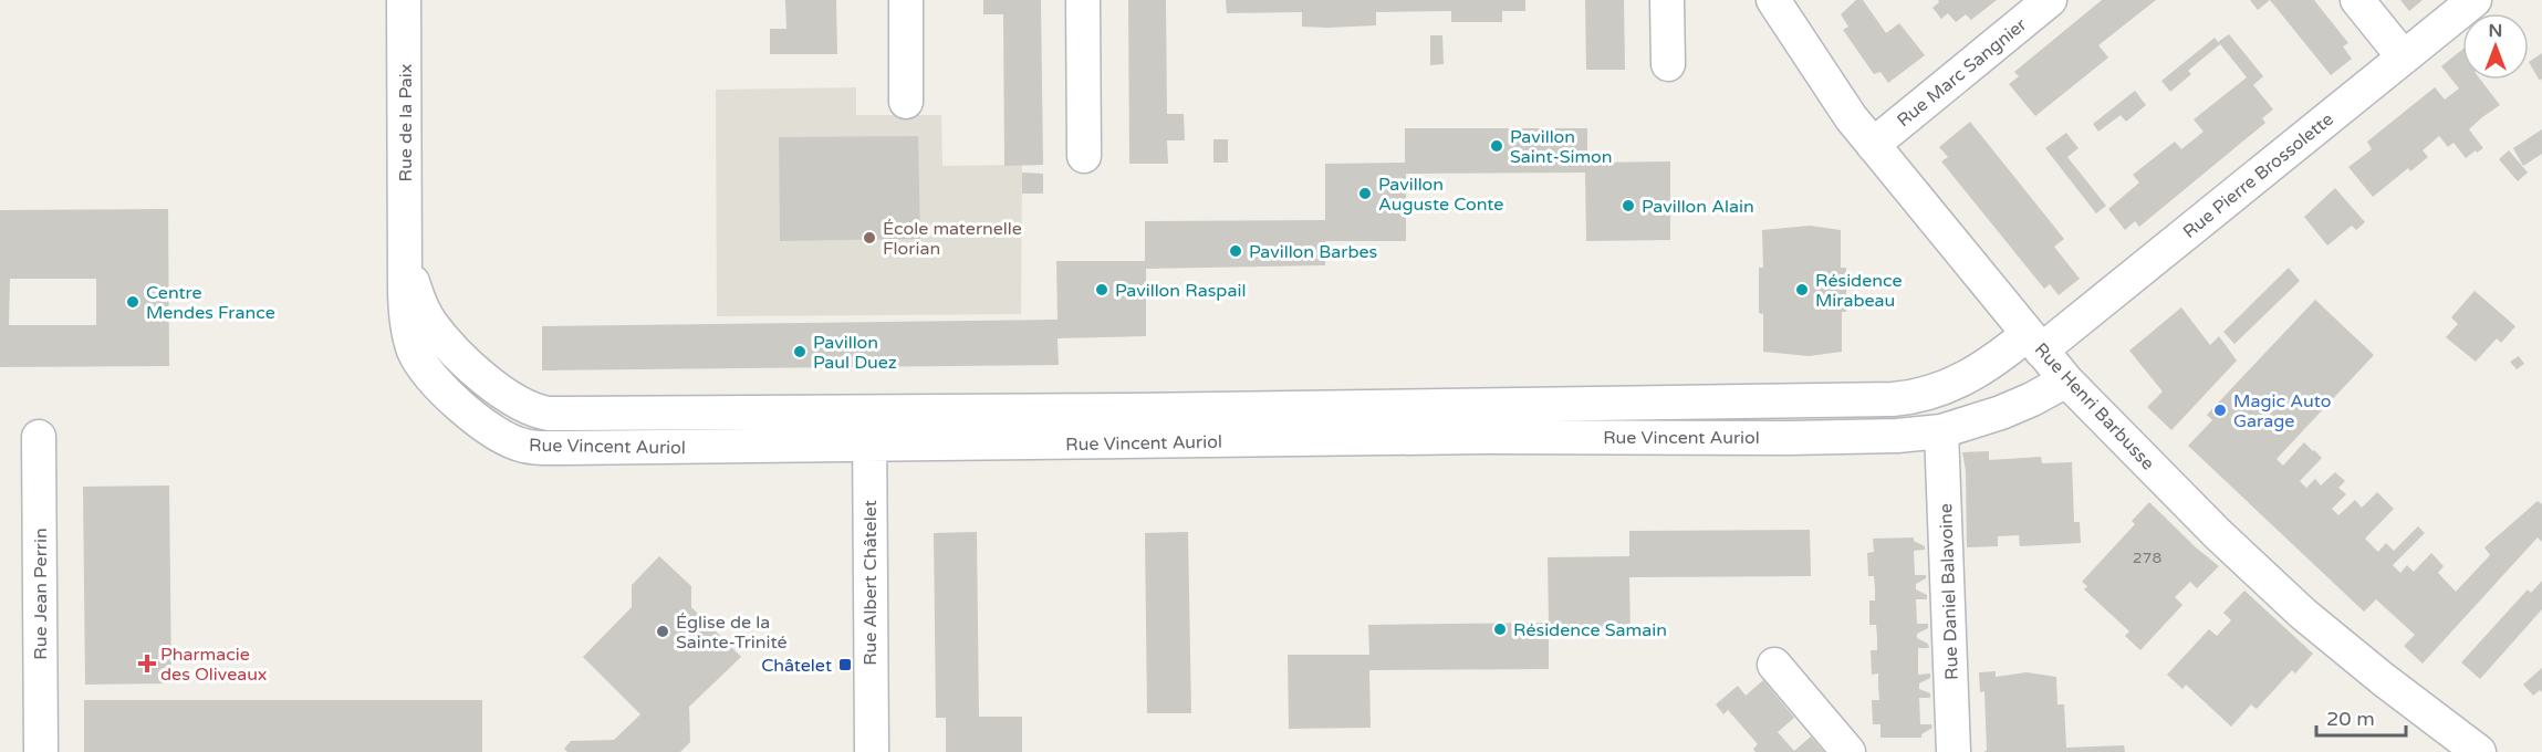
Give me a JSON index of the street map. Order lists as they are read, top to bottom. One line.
{"streets":{"street":["Rue Marc Sangnier","Rue de la Paix","Rue Pierre Brossolette","Rue Henri Barbusse","Rue Vincent Auriol","Rue Albert Châtelet","Rue Daniel Balavoine","Rue Jean Perrin"]},"crossings":[["Rue Marc Sangnier","Rue Henri Barbusse"],["Rue de la Paix","Rue Vincent Auriol"],["Rue Pierre Brossolette","Rue Henri Barbusse"],["Rue Pierre Brossolette","Rue Vincent Auriol"],["Rue Henri Barbusse","Rue Vincent Auriol"],["Rue Vincent Auriol","Rue Albert Châtelet"],["Rue Vincent Auriol","Rue Daniel Balavoine"]],"places":{"other":["Pavillon Saint-Simon","Pavillon Auguste Conte","Pavillon Alain","École maternelle Florian","Pavillon Barbes","Pavillon Raspail","Résidence Mirabeau","Centre Mendes France","Pavillon Paul Duez","Magic Auto Garage","Résidence Samain","Église de la Sainte-Trinité"],"health":["Pharmacie des Oliveaux"],"transit":["Châtelet"]},"house_numbers":["278"],"scale_bar":"20 m","north":"top"}
